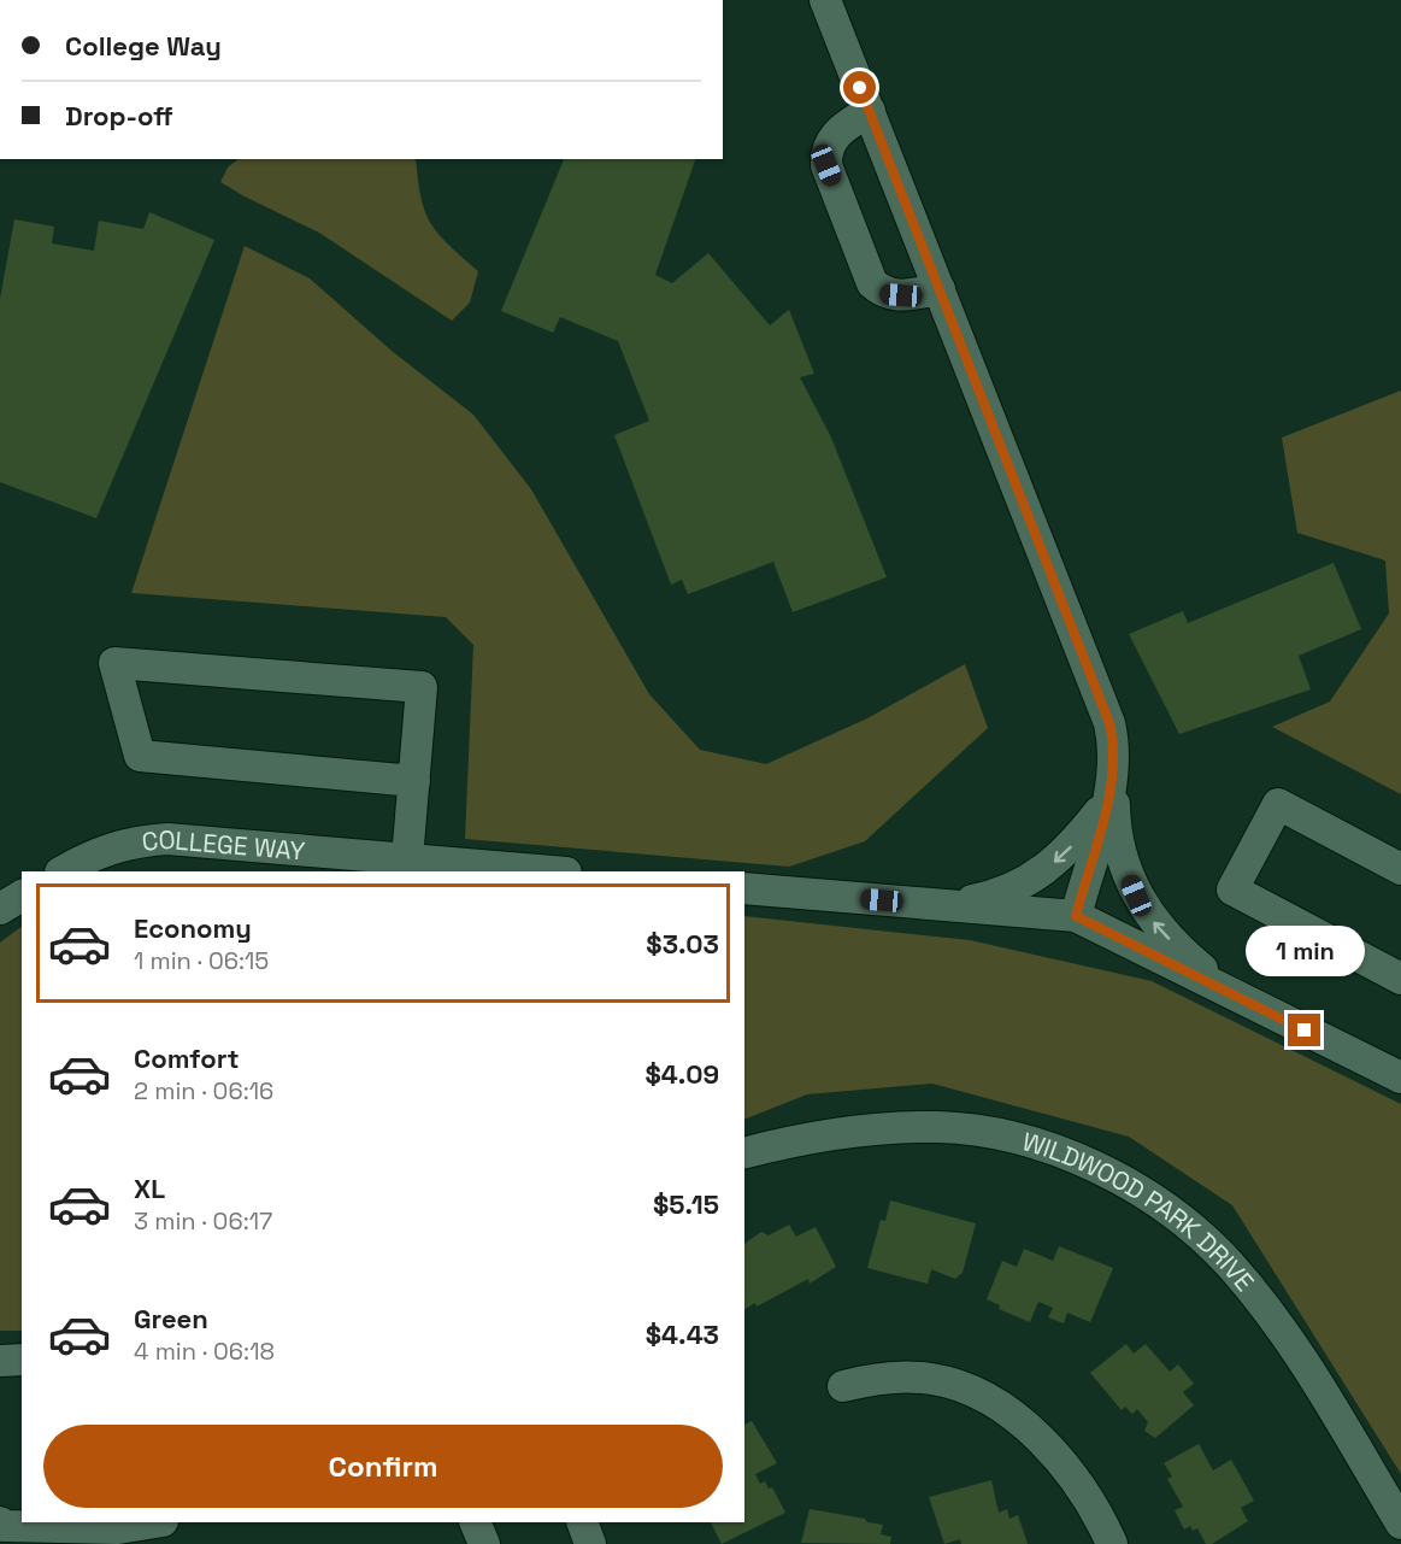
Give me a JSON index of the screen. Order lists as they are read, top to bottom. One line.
{"streets":{"street":["COLLEGE WAY","WILDWOOD PARK DRIVE"]},"page":{"banner":["College Way","Drop-off"],"list":[{"name":"Economy","note":"1 min · 06:15","value":"$3.03"},{"name":"Comfort","note":"2 min · 06:16","value":"$4.09"},{"name":"XL","note":"3 min · 06:17","value":"$5.15"},{"name":"Green","note":"4 min · 06:18","value":"$4.43"}],"bubble":"1 min","buttons":"Confirm"}}
